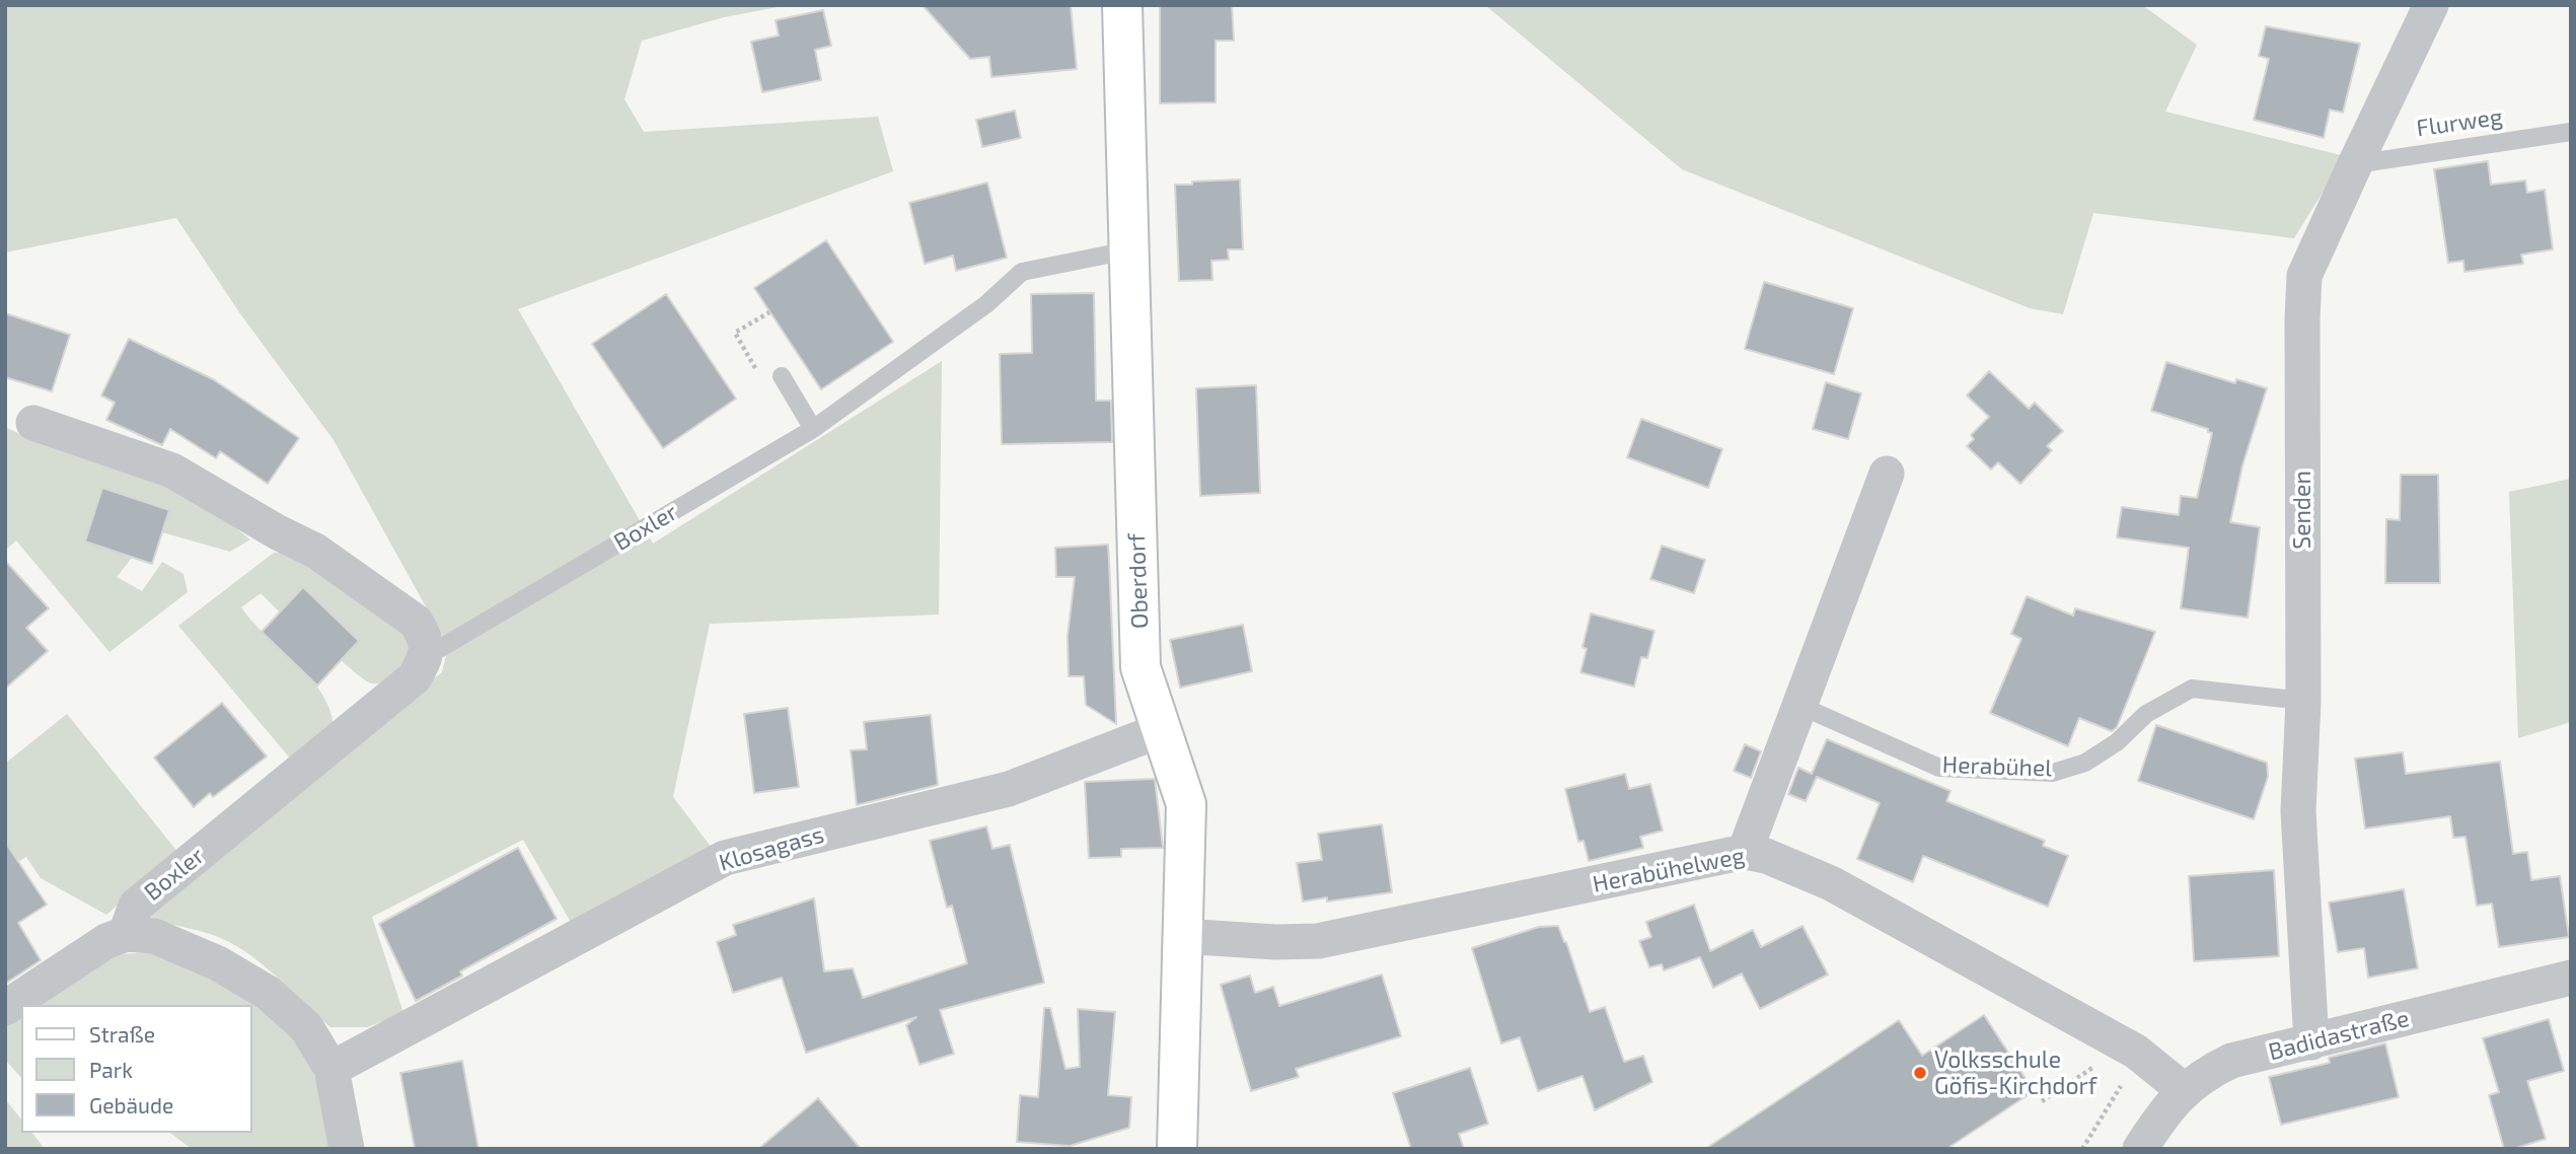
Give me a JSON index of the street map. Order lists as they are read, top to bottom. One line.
{"streets":{"main road":["Oberdorf"],"street":["Senden","Boxler","Klosagass","Herabühelweg","Badidastraße"],"lane":["Flurweg","Herabühel"]},"crossings":[["Flurweg","Senden"],["Senden","Herabühel"],["Senden","Badidastraße"],["Boxler","Oberdorf"],["Oberdorf","Klosagass"],["Oberdorf","Herabühelweg"],["Herabühelweg","Badidastraße"]],"places":["Volksschule Göfis-Kirchdorf"],"legend":["Straße","Park","Gebäude"]}
